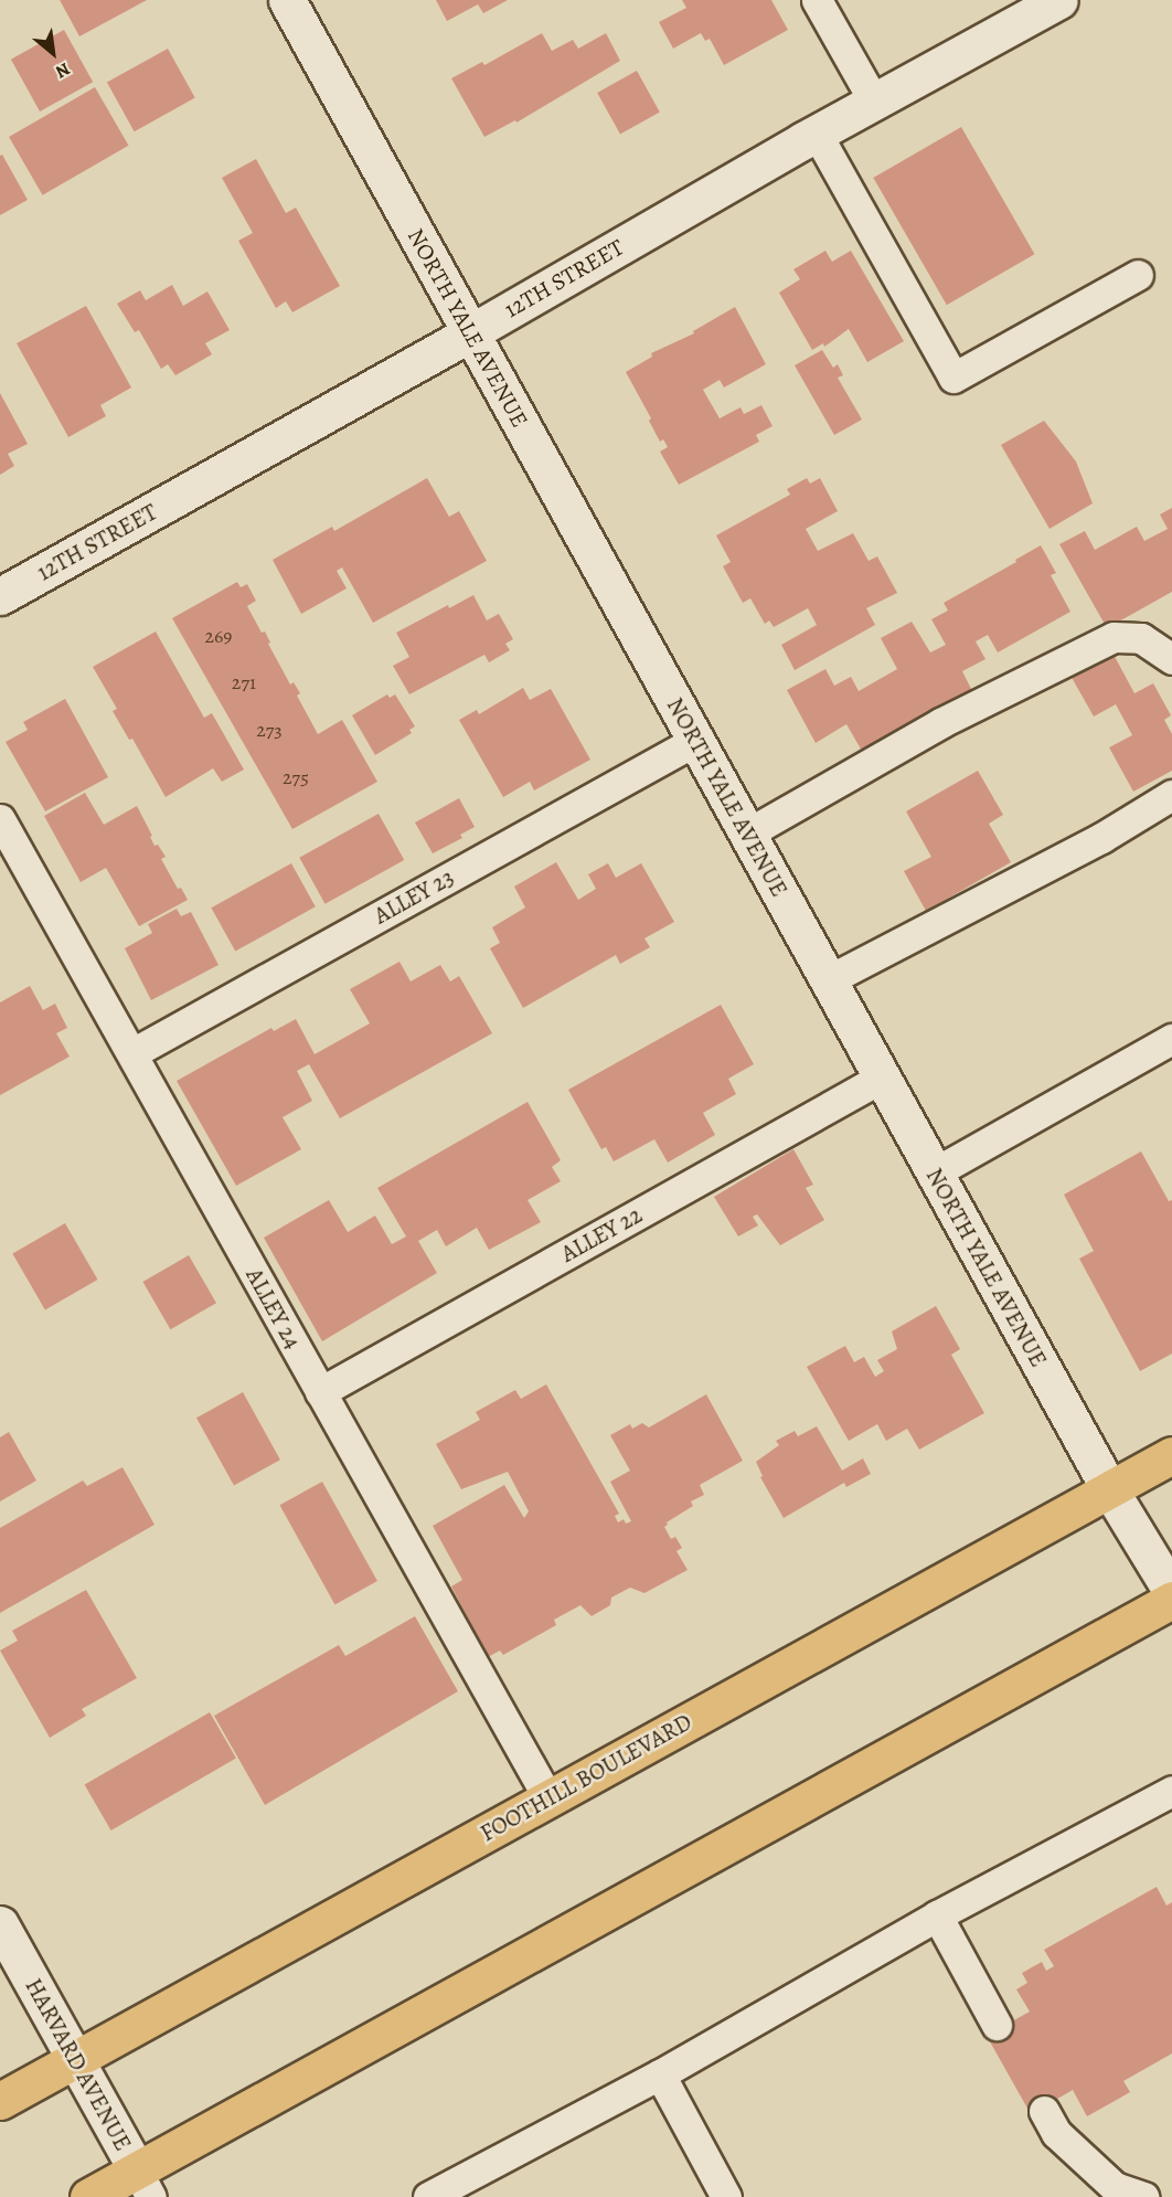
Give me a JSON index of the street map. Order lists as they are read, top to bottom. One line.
{"streets":{"main road":["FOOTHILL BOULEVARD"],"street":["12TH STREET","NORTH YALE AVENUE","HARVARD AVENUE"],"lane":["ALLEY 23","ALLEY 22","ALLEY 24"]},"crossings":[["12TH STREET","NORTH YALE AVENUE"],["NORTH YALE AVENUE","ALLEY 23"],["NORTH YALE AVENUE","ALLEY 22"],["NORTH YALE AVENUE","FOOTHILL BOULEVARD"],["ALLEY 23","ALLEY 24"],["ALLEY 22","ALLEY 24"],["ALLEY 24","FOOTHILL BOULEVARD"],["FOOTHILL BOULEVARD","HARVARD AVENUE"]],"house_numbers":["269","271","273","275"],"north":"bottom right"}
